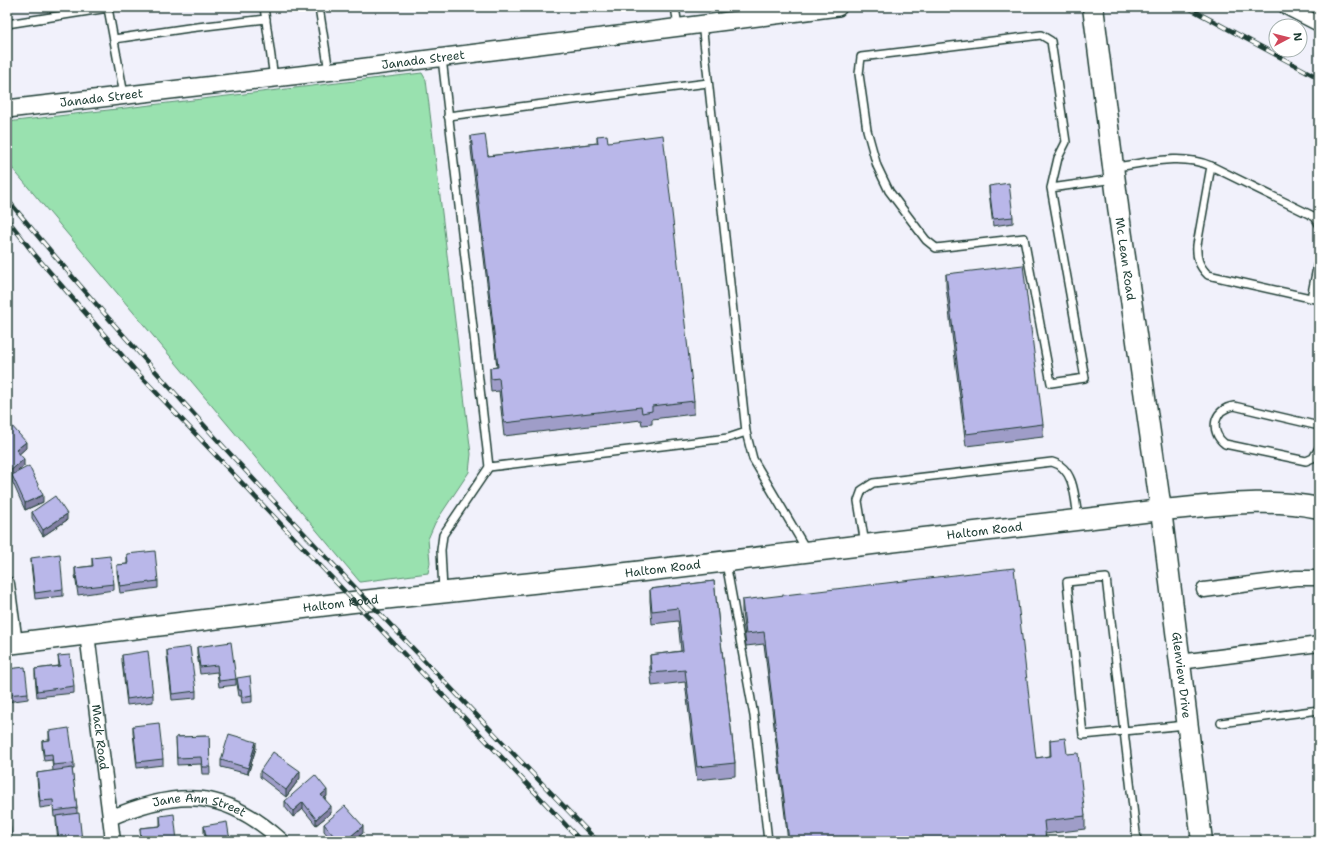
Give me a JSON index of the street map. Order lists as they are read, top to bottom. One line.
{"streets":{"main road":["Mc Lean Road","Haltom Road","Glenview Drive"],"street":["Janada Street","Mack Road","Jane Ann Street"]},"crossings":[["Mc Lean Road","Haltom Road"],["Mc Lean Road","Glenview Drive"],["Haltom Road","Glenview Drive"],["Haltom Road","Mack Road"],["Mack Road","Jane Ann Street"]],"north":"right"}
